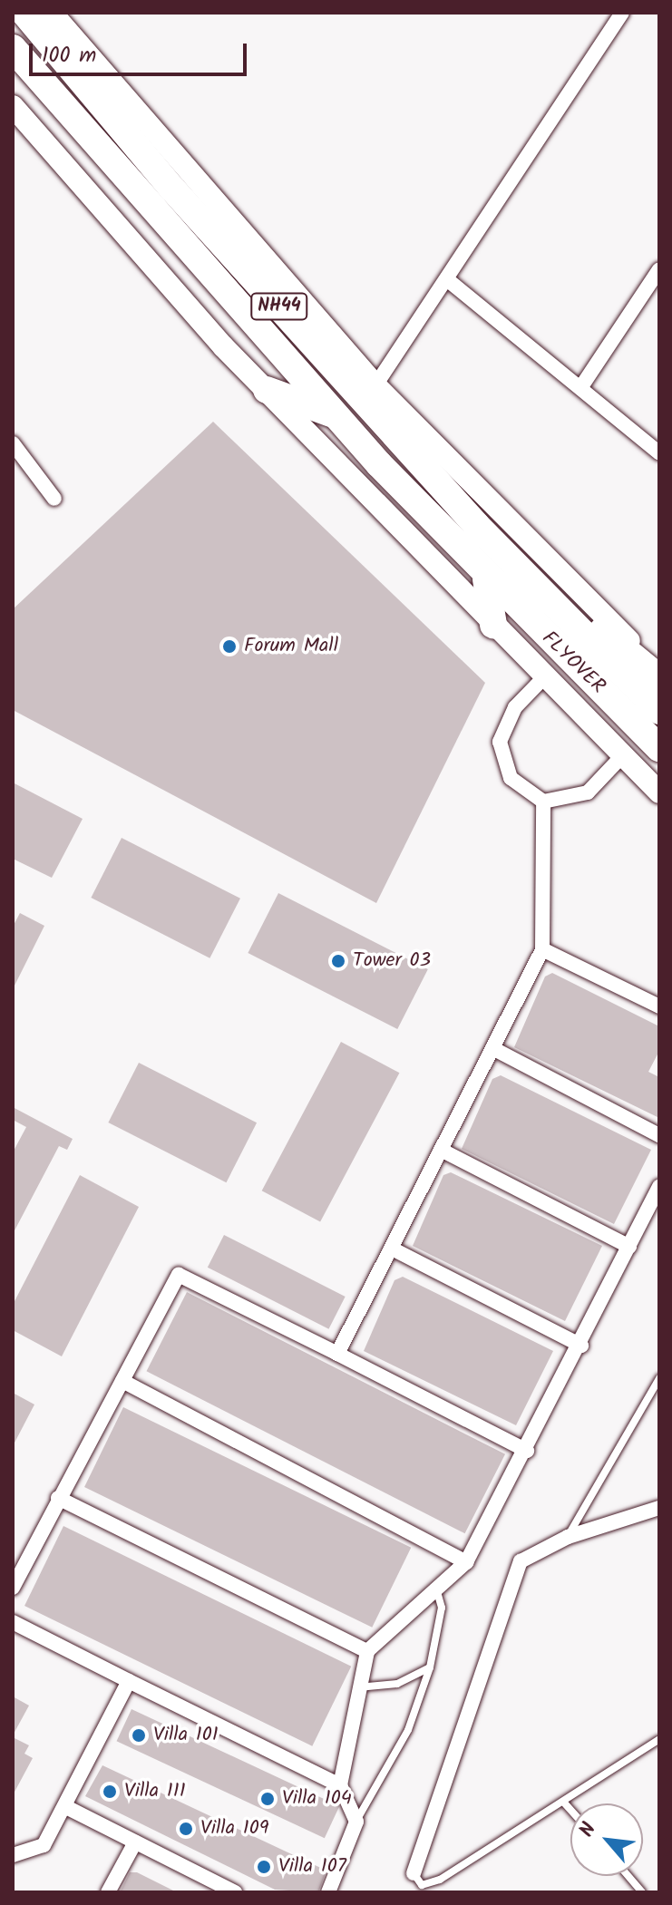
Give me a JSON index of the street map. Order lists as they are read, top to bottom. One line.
{"streets":{"highway":["NH44","FLYOVER"]},"crossings":[["NH44","FLYOVER"]],"places":["Forum Mall","Tower 03","Villa 101","Villa 111","Villa 104","Villa 109","Villa 107"],"scale_bar":"100 m","north":"top left"}
